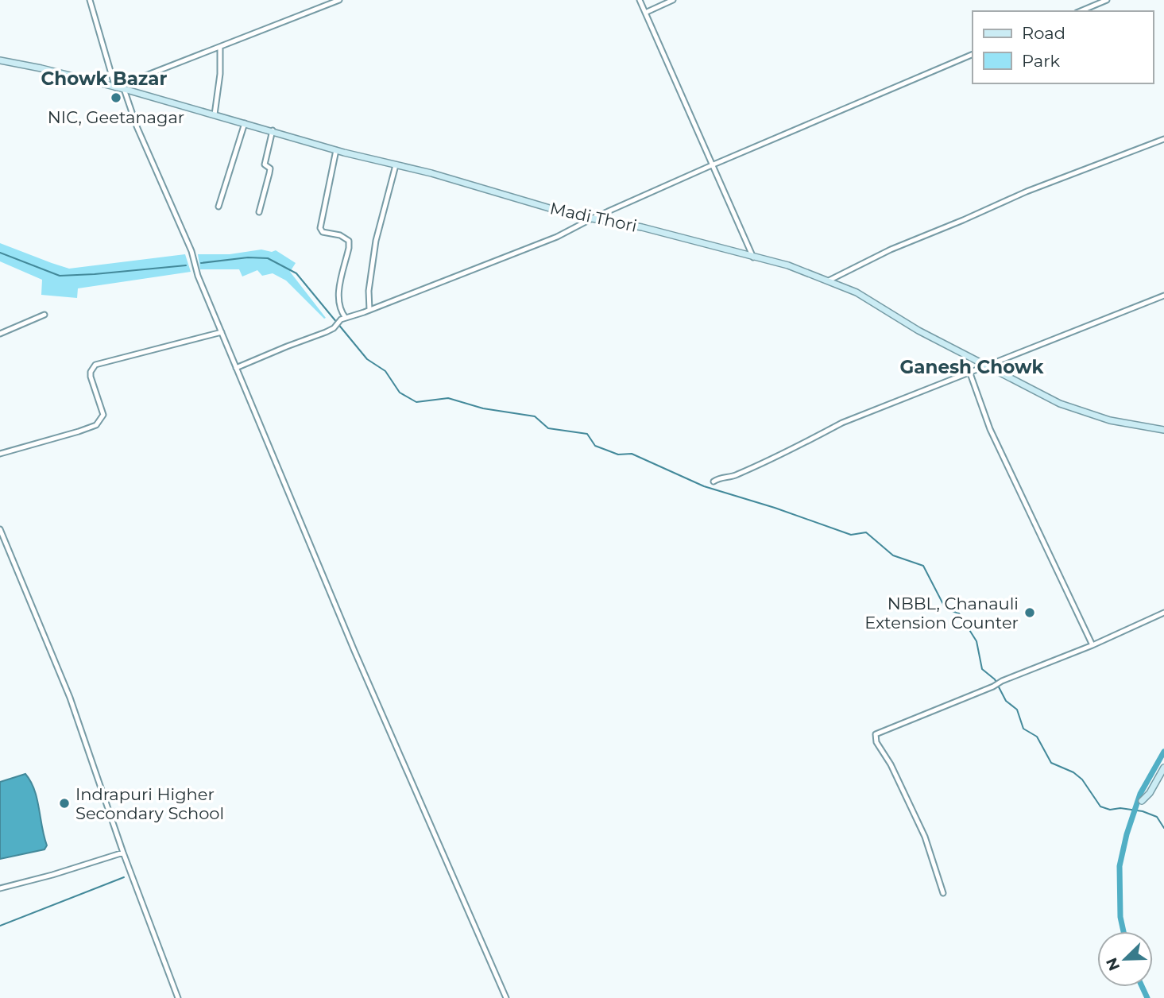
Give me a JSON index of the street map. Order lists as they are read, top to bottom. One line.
{"streets":{"main road":["Madi Thori"]},"districts":["Chowk Bazar","Ganesh Chowk"],"places":["NIC, Geetanagar","NBBL, Chanauli Extension Counter","Indrapuri Higher Secondary School"],"legend":["Road","Park"],"north":"bottom left"}
